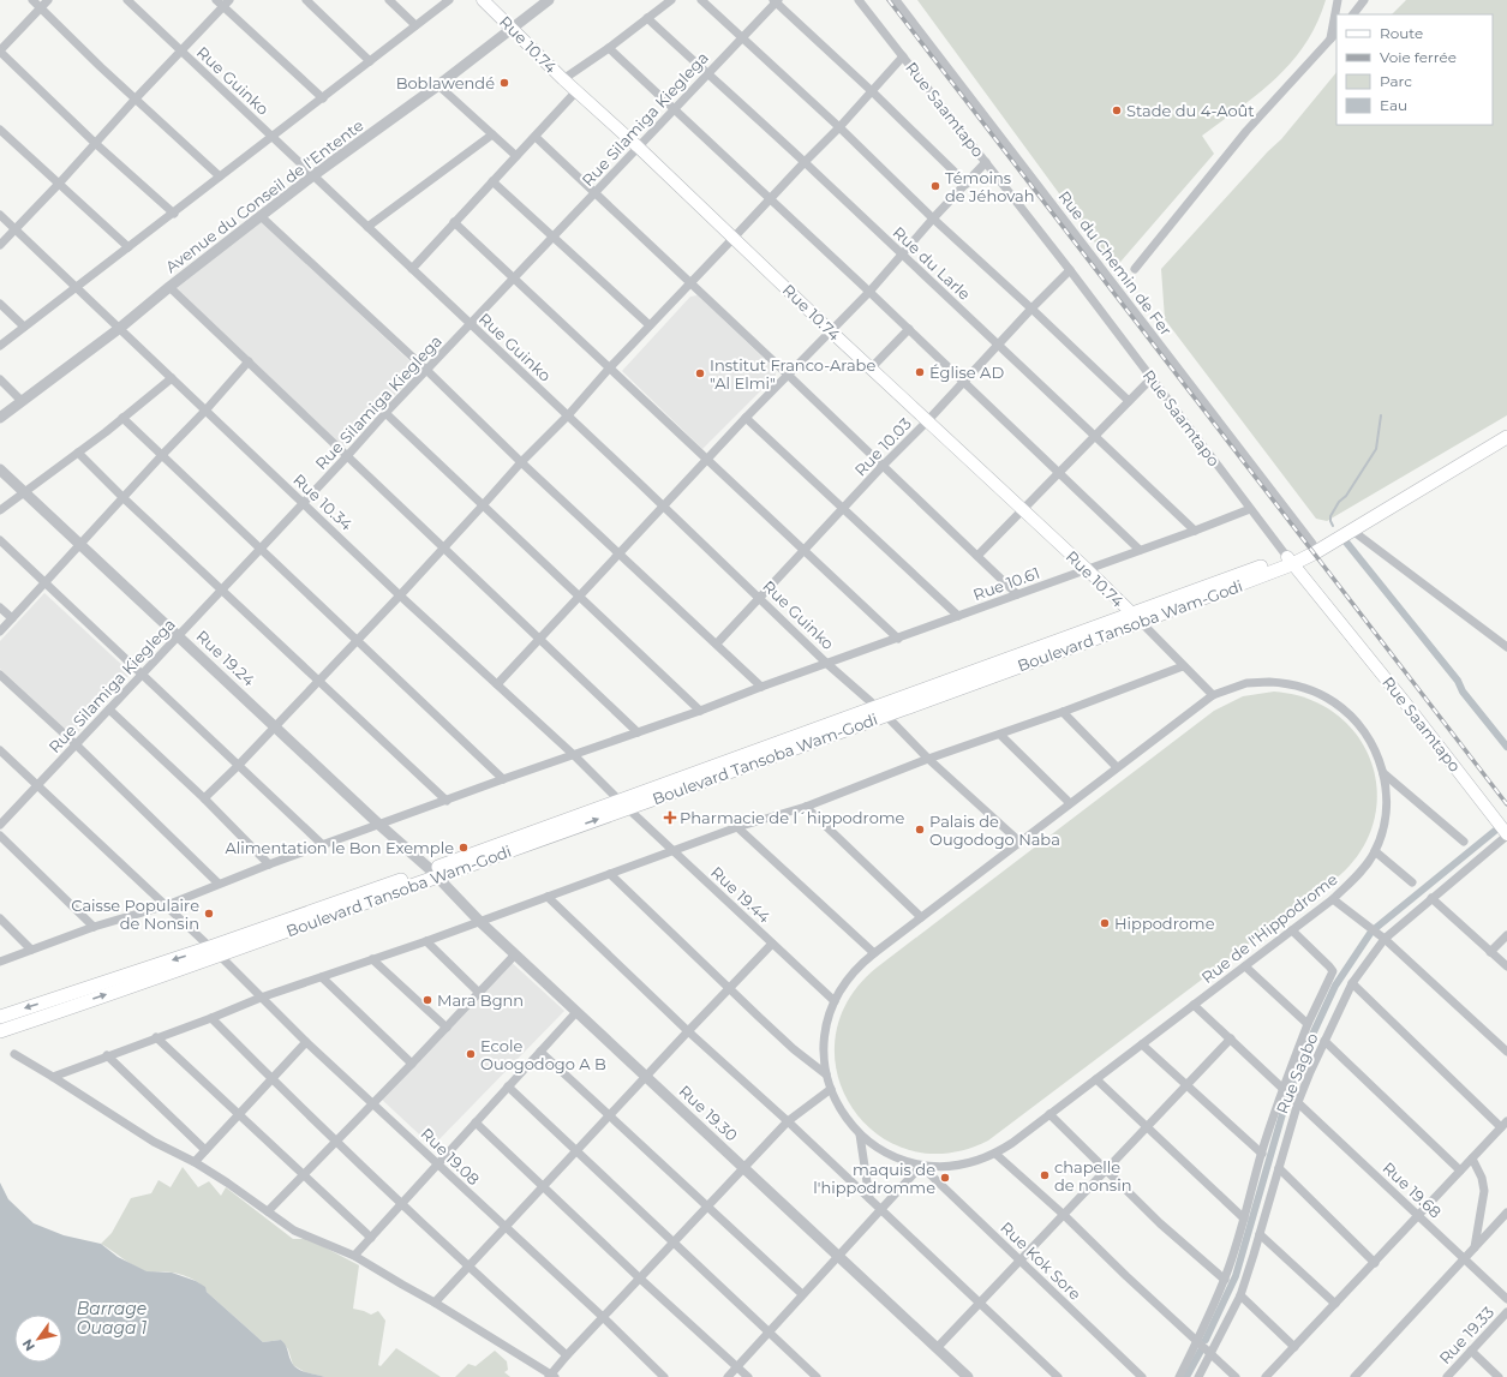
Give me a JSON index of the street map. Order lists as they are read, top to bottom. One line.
{"streets":{"main road":["Rue 10.74","Rue Saamtapo","Boulevard Tansoba Wam-Godi"],"street":["Rue Guinko","Rue Silamiga Kieglega","Avenue du Conseil de l'Entente","Rue du Larle","Rue du Chemin de Fer","Rue 10.03","Rue 10.34","Rue 10.61","Rue 19.24","Rue 19.44","Rue de l'Hippodrome","Rue Sagbo","Rue 19.30","Rue 19.08","Rue 19.68","Rue Kok Sore","Rue 19.33"]},"crossings":[["Rue 10.74","Rue Silamiga Kieglega"],["Rue 10.74","Avenue du Conseil de l'Entente"],["Rue 10.74","Rue 10.03"],["Rue 10.74","Rue 10.61"],["Rue 10.74","Boulevard Tansoba Wam-Godi"],["Rue Guinko","Rue Silamiga Kieglega"],["Rue Guinko","Avenue du Conseil de l'Entente"],["Rue Guinko","Rue 10.03"],["Rue Guinko","Rue 10.61"],["Rue Guinko","Boulevard Tansoba Wam-Godi"],["Rue Guinko","Rue de l'Hippodrome"],["Rue Saamtapo","Rue 10.03"],["Rue Saamtapo","Rue 10.61"],["Rue Saamtapo","Boulevard Tansoba Wam-Godi"],["Rue Saamtapo","Rue Sagbo"],["Rue Silamiga Kieglega","Rue du Larle"],["Rue Silamiga Kieglega","Rue 10.34"],["Rue Silamiga Kieglega","Rue 19.24"],["Rue Silamiga Kieglega","Rue 19.08"],["Avenue du Conseil de l'Entente","Rue 10.34"],["Rue du Larle","Rue 10.03"],["Rue du Larle","Rue 10.61"],["Rue du Chemin de Fer","Boulevard Tansoba Wam-Godi"],["Rue 10.34","Rue 10.61"],["Rue 10.34","Boulevard Tansoba Wam-Godi"],["Rue 10.34","Rue 19.44"],["Rue 10.61","Rue 19.24"],["Rue 10.61","Rue 19.08"],["Boulevard Tansoba Wam-Godi","Rue 19.24"],["Boulevard Tansoba Wam-Godi","Rue 19.44"],["Boulevard Tansoba Wam-Godi","Rue 19.30"],["Boulevard Tansoba Wam-Godi","Rue 19.08"],["Rue 19.24","Rue 19.30"],["Rue 19.44","Rue de l'Hippodrome"],["Rue de l'Hippodrome","Rue 19.68"],["Rue de l'Hippodrome","Rue Kok Sore"],["Rue Sagbo","Rue 19.68"]],"water":["Barrage Ouaga 1"],"places":{"other":["Boblawendé","Stade du 4-Août","Témoins de Jéhovah","Église AD","Institut Franco-Arabe \"Al Elmi\"","Palais de Ougodogo Naba","Alimentation le Bon Exemple","Caisse Populaire de Nonsin","Hippodrome","Mara Bgnn","Ecole Ouogodogo A B","chapelle de nonsin","maquis de l'hippodromme"],"health":["Pharmacie de l´hippodrome"]},"legend":["Route","Voie ferrée","Parc","Eau"],"north":"bottom left"}
